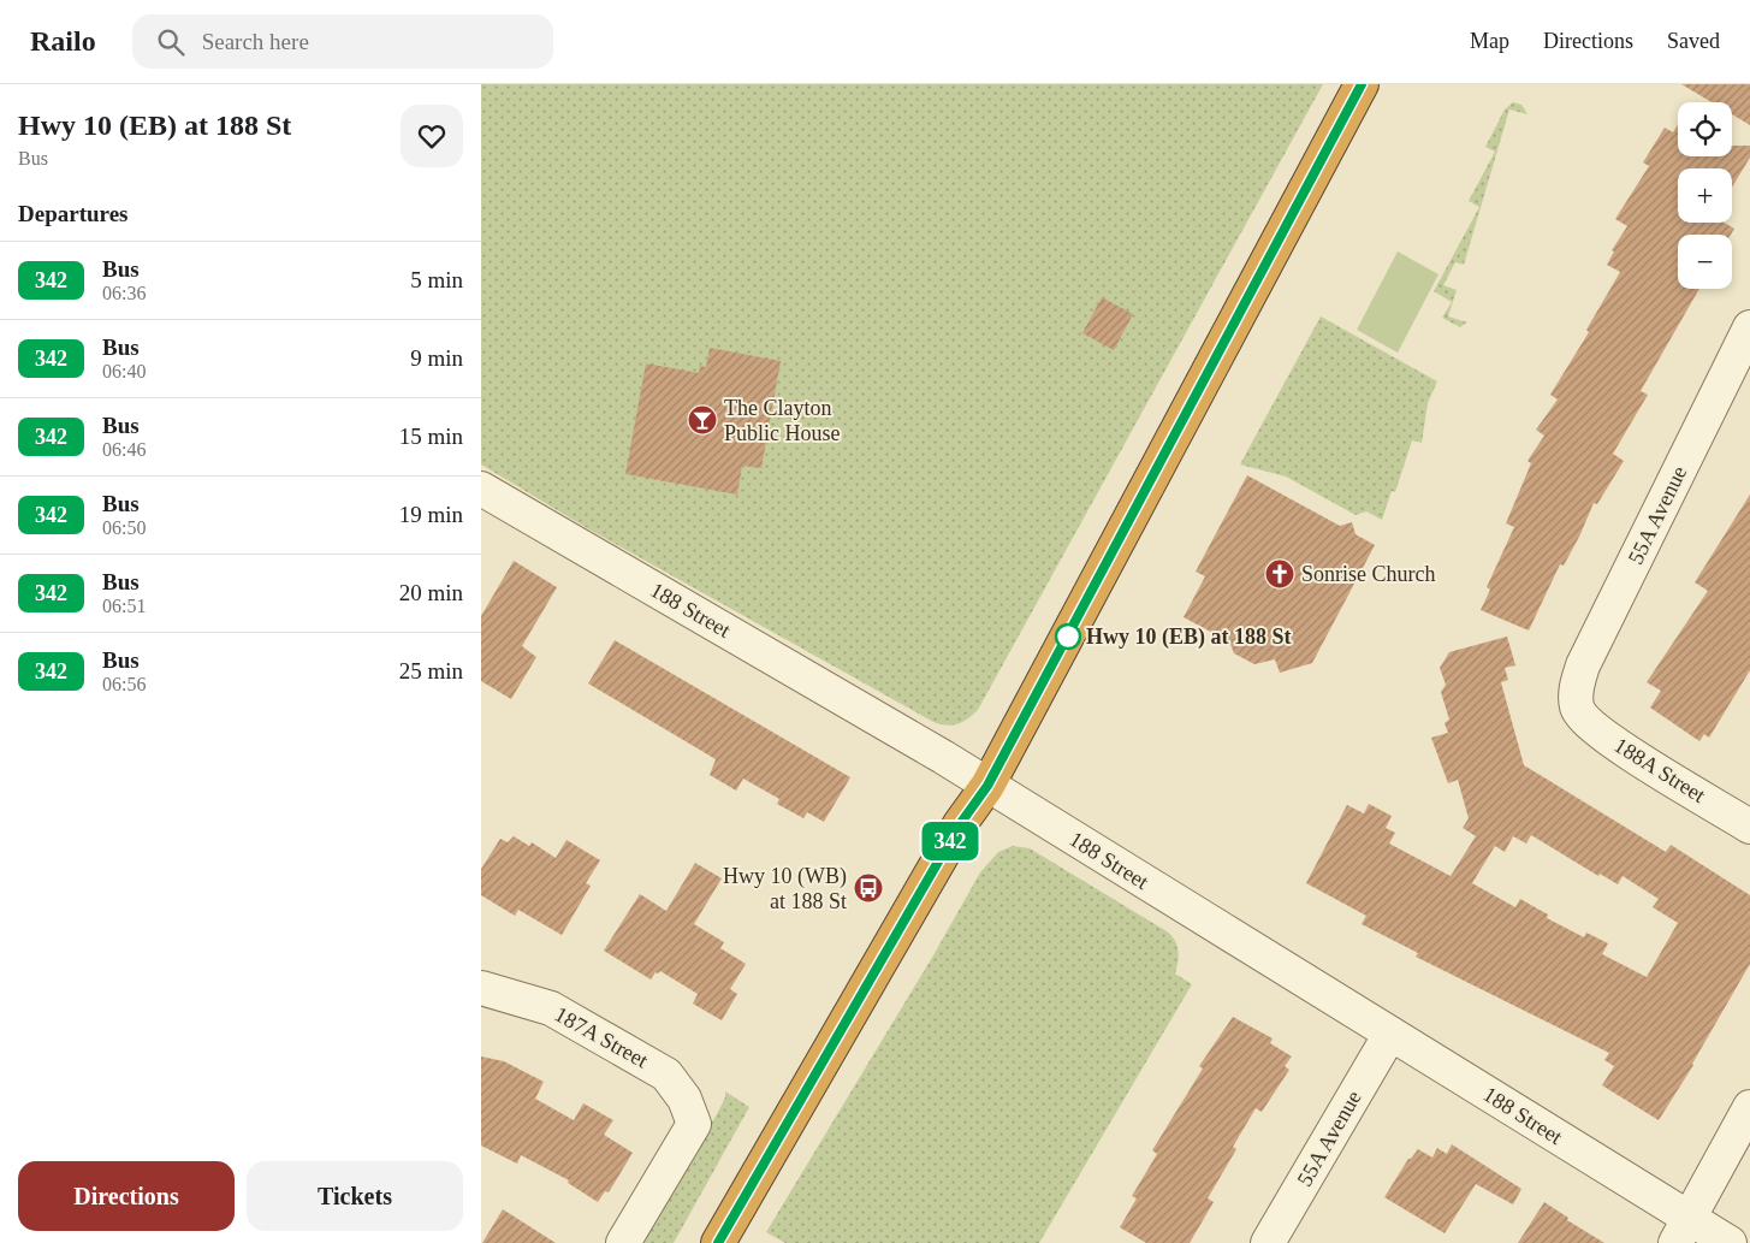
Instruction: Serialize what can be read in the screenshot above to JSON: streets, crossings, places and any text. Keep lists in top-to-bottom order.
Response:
{
  "streets": {
    "street": [
      "55A Avenue",
      "188 Street",
      "188A Street",
      "187A Street"
    ]
  },
  "crossings": [
    ["55A Avenue", "188 Street"],
    ["55A Avenue", "188A Street"]
  ],
  "places": {
    "bar": ["The Clayton Public House"],
    "church": ["Sonrise Church"],
    "other": ["Hwy 10 (EB) at 188 St"],
    "bus stop": ["Hwy 10 (WB) at 188 St"]
  },
  "lines": ["bus line 342"],
  "page": {
    "header": "Railo",
    "search": "Search here",
    "nav": ["Map", "Directions", "Saved"],
    "heading": [
      ["Hwy 10 (EB) at 188 St", "Bus"],
      "Departures"
    ],
    "on_map": "342",
    "map_buttons": ["+", "−"],
    "list": [
      {
        "mark": "342",
        "name": "Bus",
        "note": "06:36",
        "value": "5 min"
      },
      {
        "mark": "342",
        "name": "Bus",
        "note": "06:40",
        "value": "9 min"
      },
      {
        "mark": "342",
        "name": "Bus",
        "note": "06:46",
        "value": "15 min"
      },
      {
        "mark": "342",
        "name": "Bus",
        "note": "06:50",
        "value": "19 min"
      },
      {
        "mark": "342",
        "name": "Bus",
        "note": "06:51",
        "value": "20 min"
      },
      {
        "mark": "342",
        "name": "Bus",
        "note": "06:56",
        "value": "25 min"
      }
    ],
    "buttons": ["Directions", "Tickets"]
  }
}
